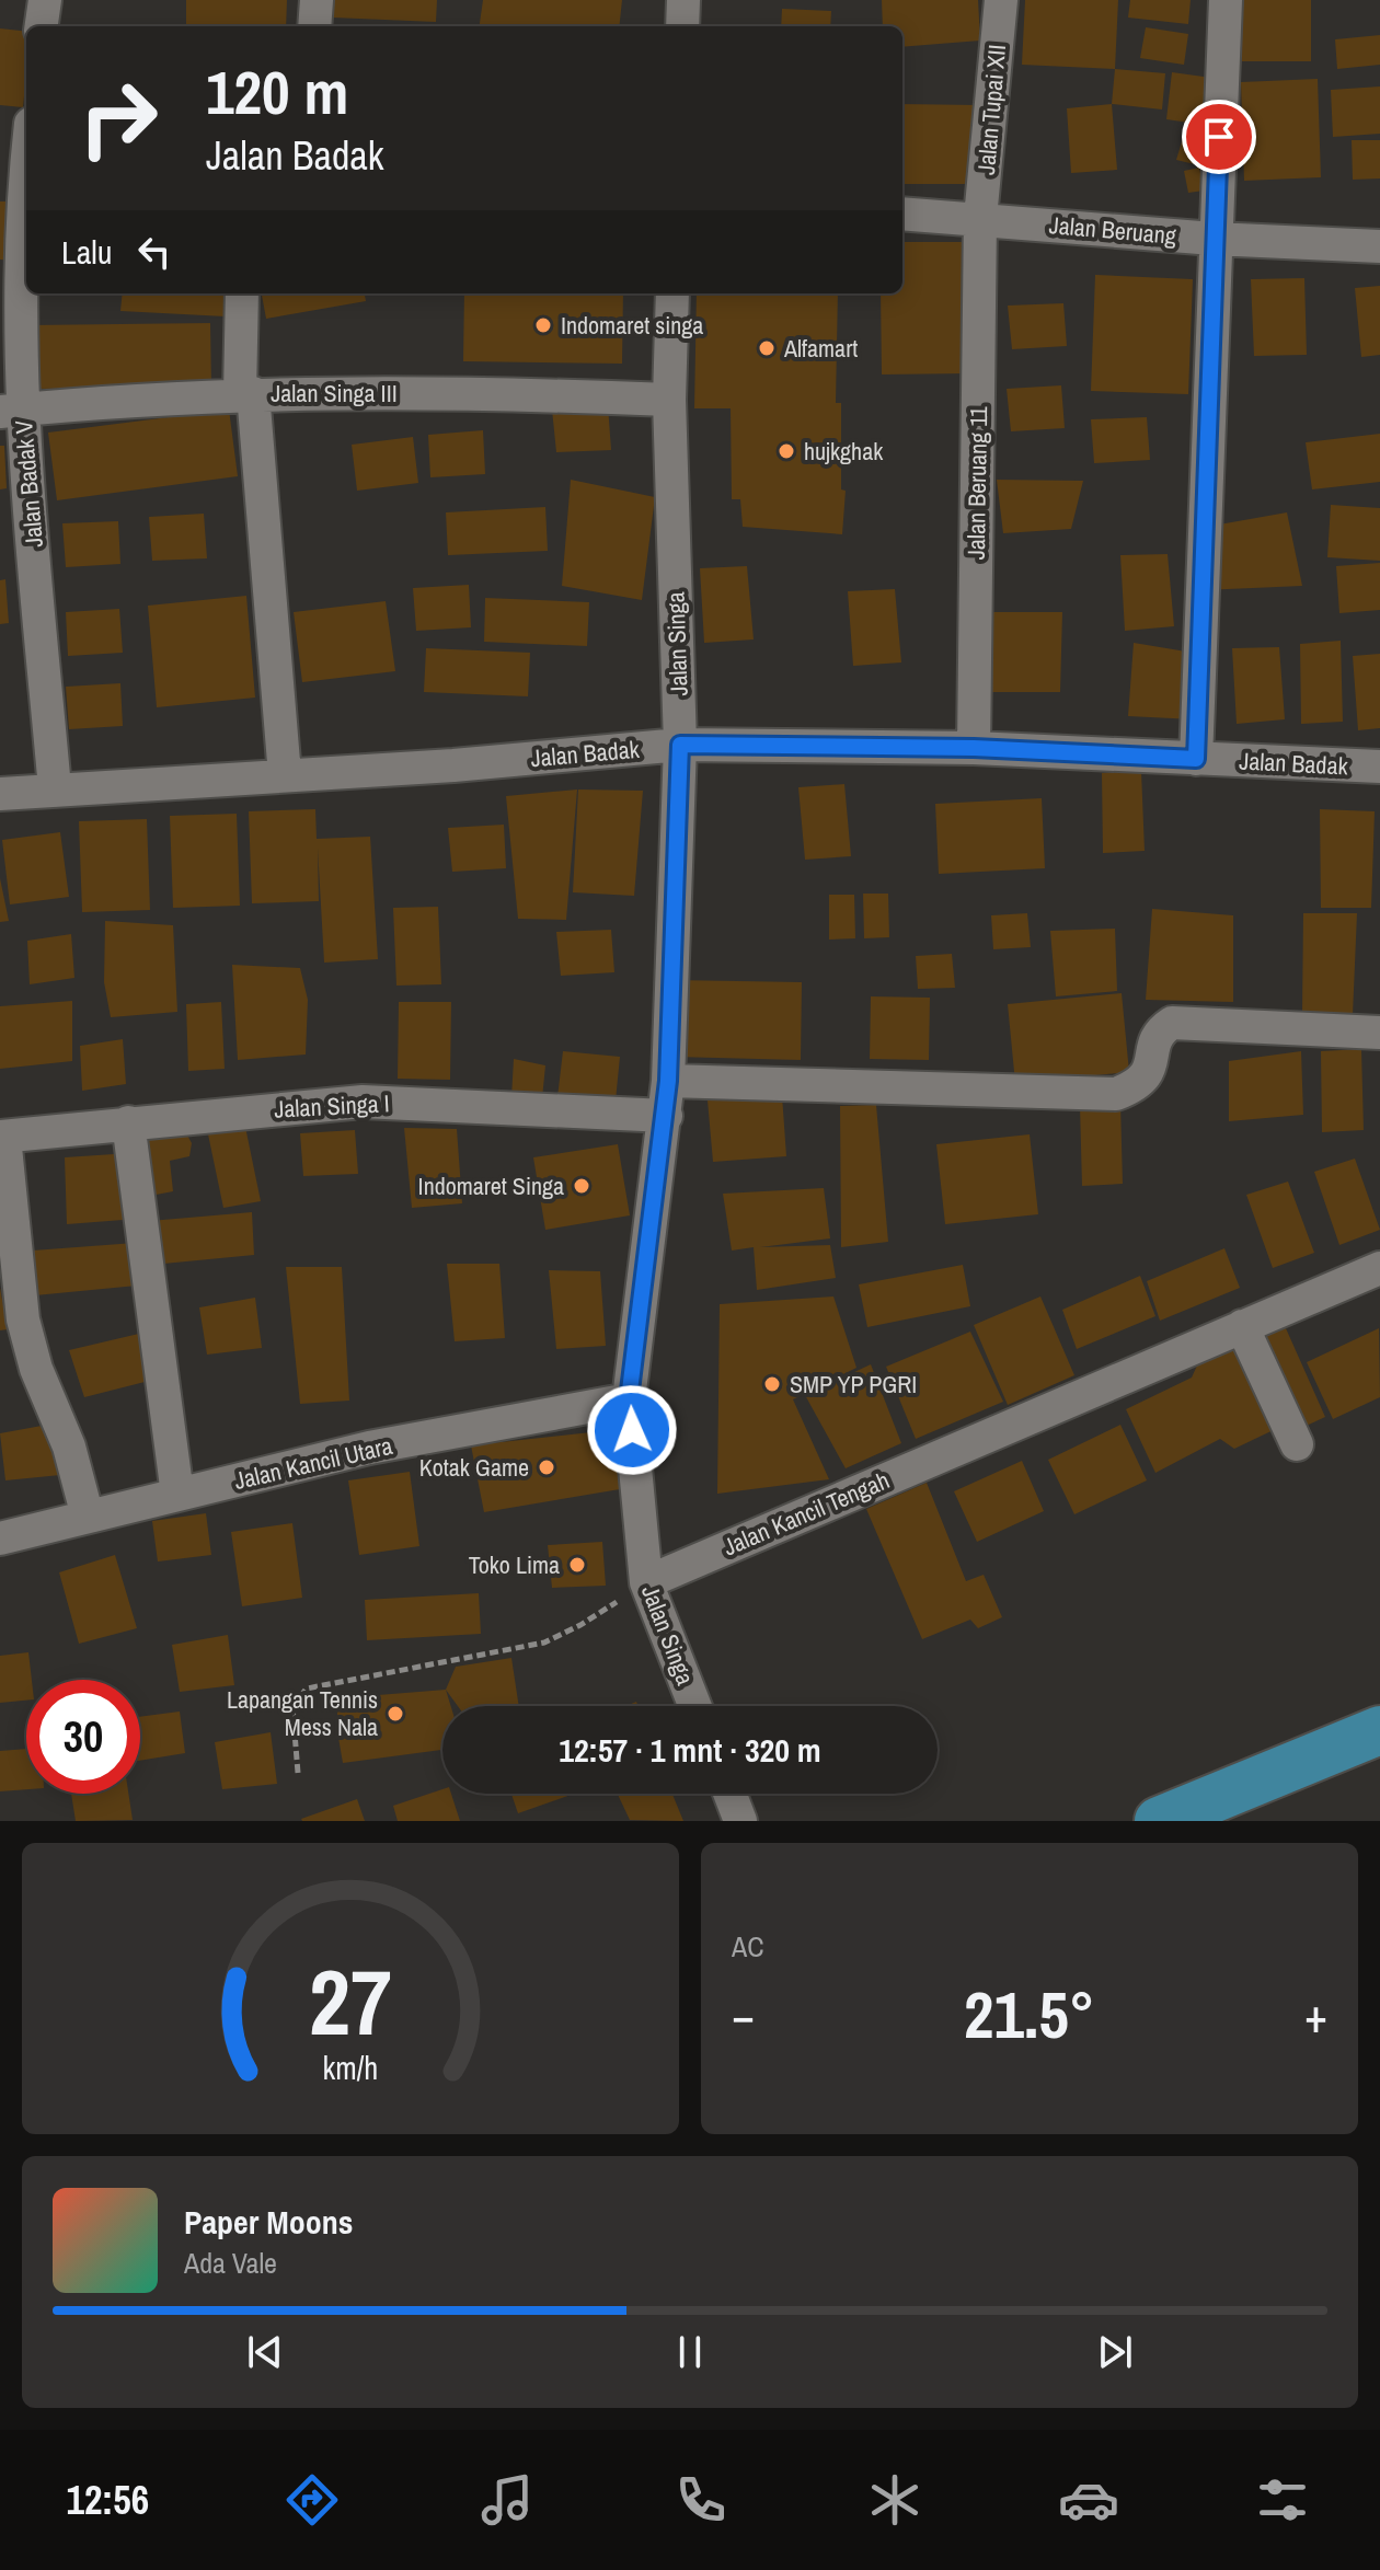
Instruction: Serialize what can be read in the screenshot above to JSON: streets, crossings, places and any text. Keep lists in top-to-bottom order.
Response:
{
  "streets": {
    "street": [
      "Jalan Tupai XII",
      "Jalan Beruang",
      "Jalan Singa III",
      "Jalan Beruang 11",
      "Jalan Badak V",
      "Jalan Singa",
      "Jalan Badak",
      "Jalan Singa I",
      "Jalan Kancil Utara",
      "Jalan Kancil Tengah"
    ]
  },
  "crossings": [
    ["Jalan Tupai XII", "Jalan Beruang"],
    ["Jalan Tupai XII", "Jalan Beruang 11"],
    ["Jalan Beruang", "Jalan Beruang 11"],
    ["Jalan Singa III", "Jalan Badak V"],
    ["Jalan Singa III", "Jalan Singa"],
    ["Jalan Beruang 11", "Jalan Badak"],
    ["Jalan Badak V", "Jalan Badak"],
    ["Jalan Singa", "Jalan Badak"],
    ["Jalan Singa", "Jalan Singa I"],
    ["Jalan Singa", "Jalan Kancil Utara"],
    ["Jalan Singa", "Jalan Kancil Tengah"]
  ],
  "places": [
    "Indomaret singa",
    "Alfamart",
    "hujkghak",
    "Indomaret Singa",
    "SMP YP PGRI",
    "Kotak Game",
    "Toko Lima",
    "Lapangan Tennis Mess Nala"
  ],
  "page": {
    "turn": ["120 m", "Jalan Badak"],
    "then": "Lalu",
    "limit": "30",
    "trip": "12:57 · 1 mnt · 320 m",
    "tile": "AC",
    "heat": ["−", "21.5°", "+"],
    "song": ["Paper Moons", "Ada Vale"],
    "tabs": "12:56",
    "gauge": ["27", "km/h"]
  }
}
